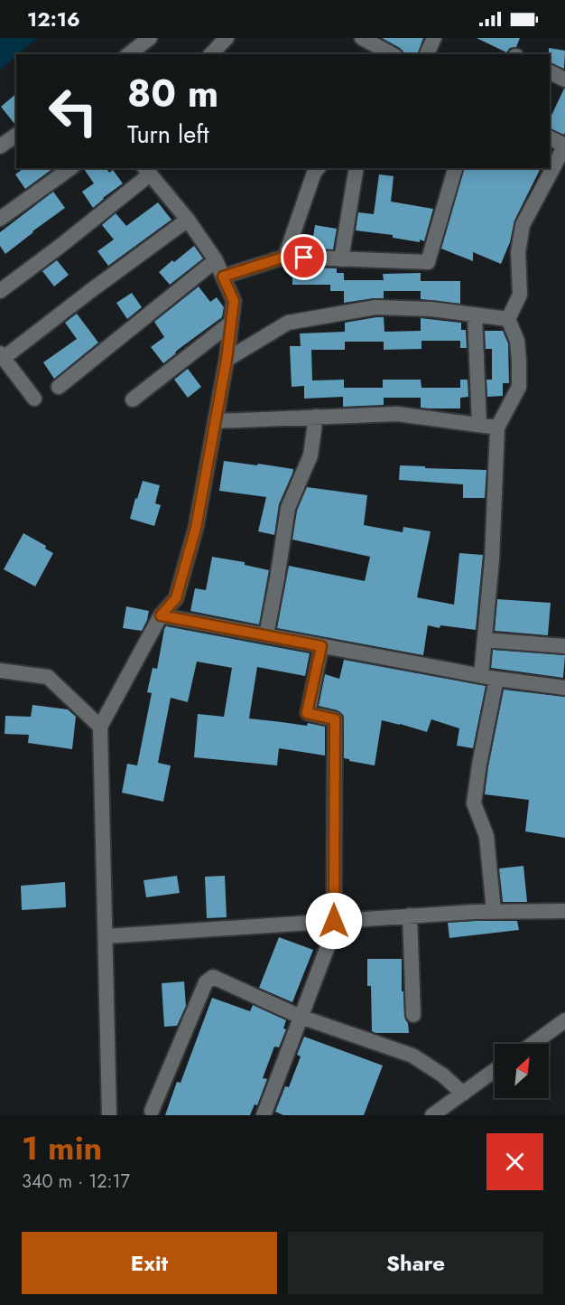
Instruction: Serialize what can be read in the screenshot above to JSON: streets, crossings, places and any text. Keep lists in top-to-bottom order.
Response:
{
  "north": "top right",
  "page": {
    "status": "12:16",
    "turn": ["80 m", "Turn left"],
    "heading": ["1 min", "340 m · 12:17"],
    "buttons": ["Exit", "Share"]
  }
}
